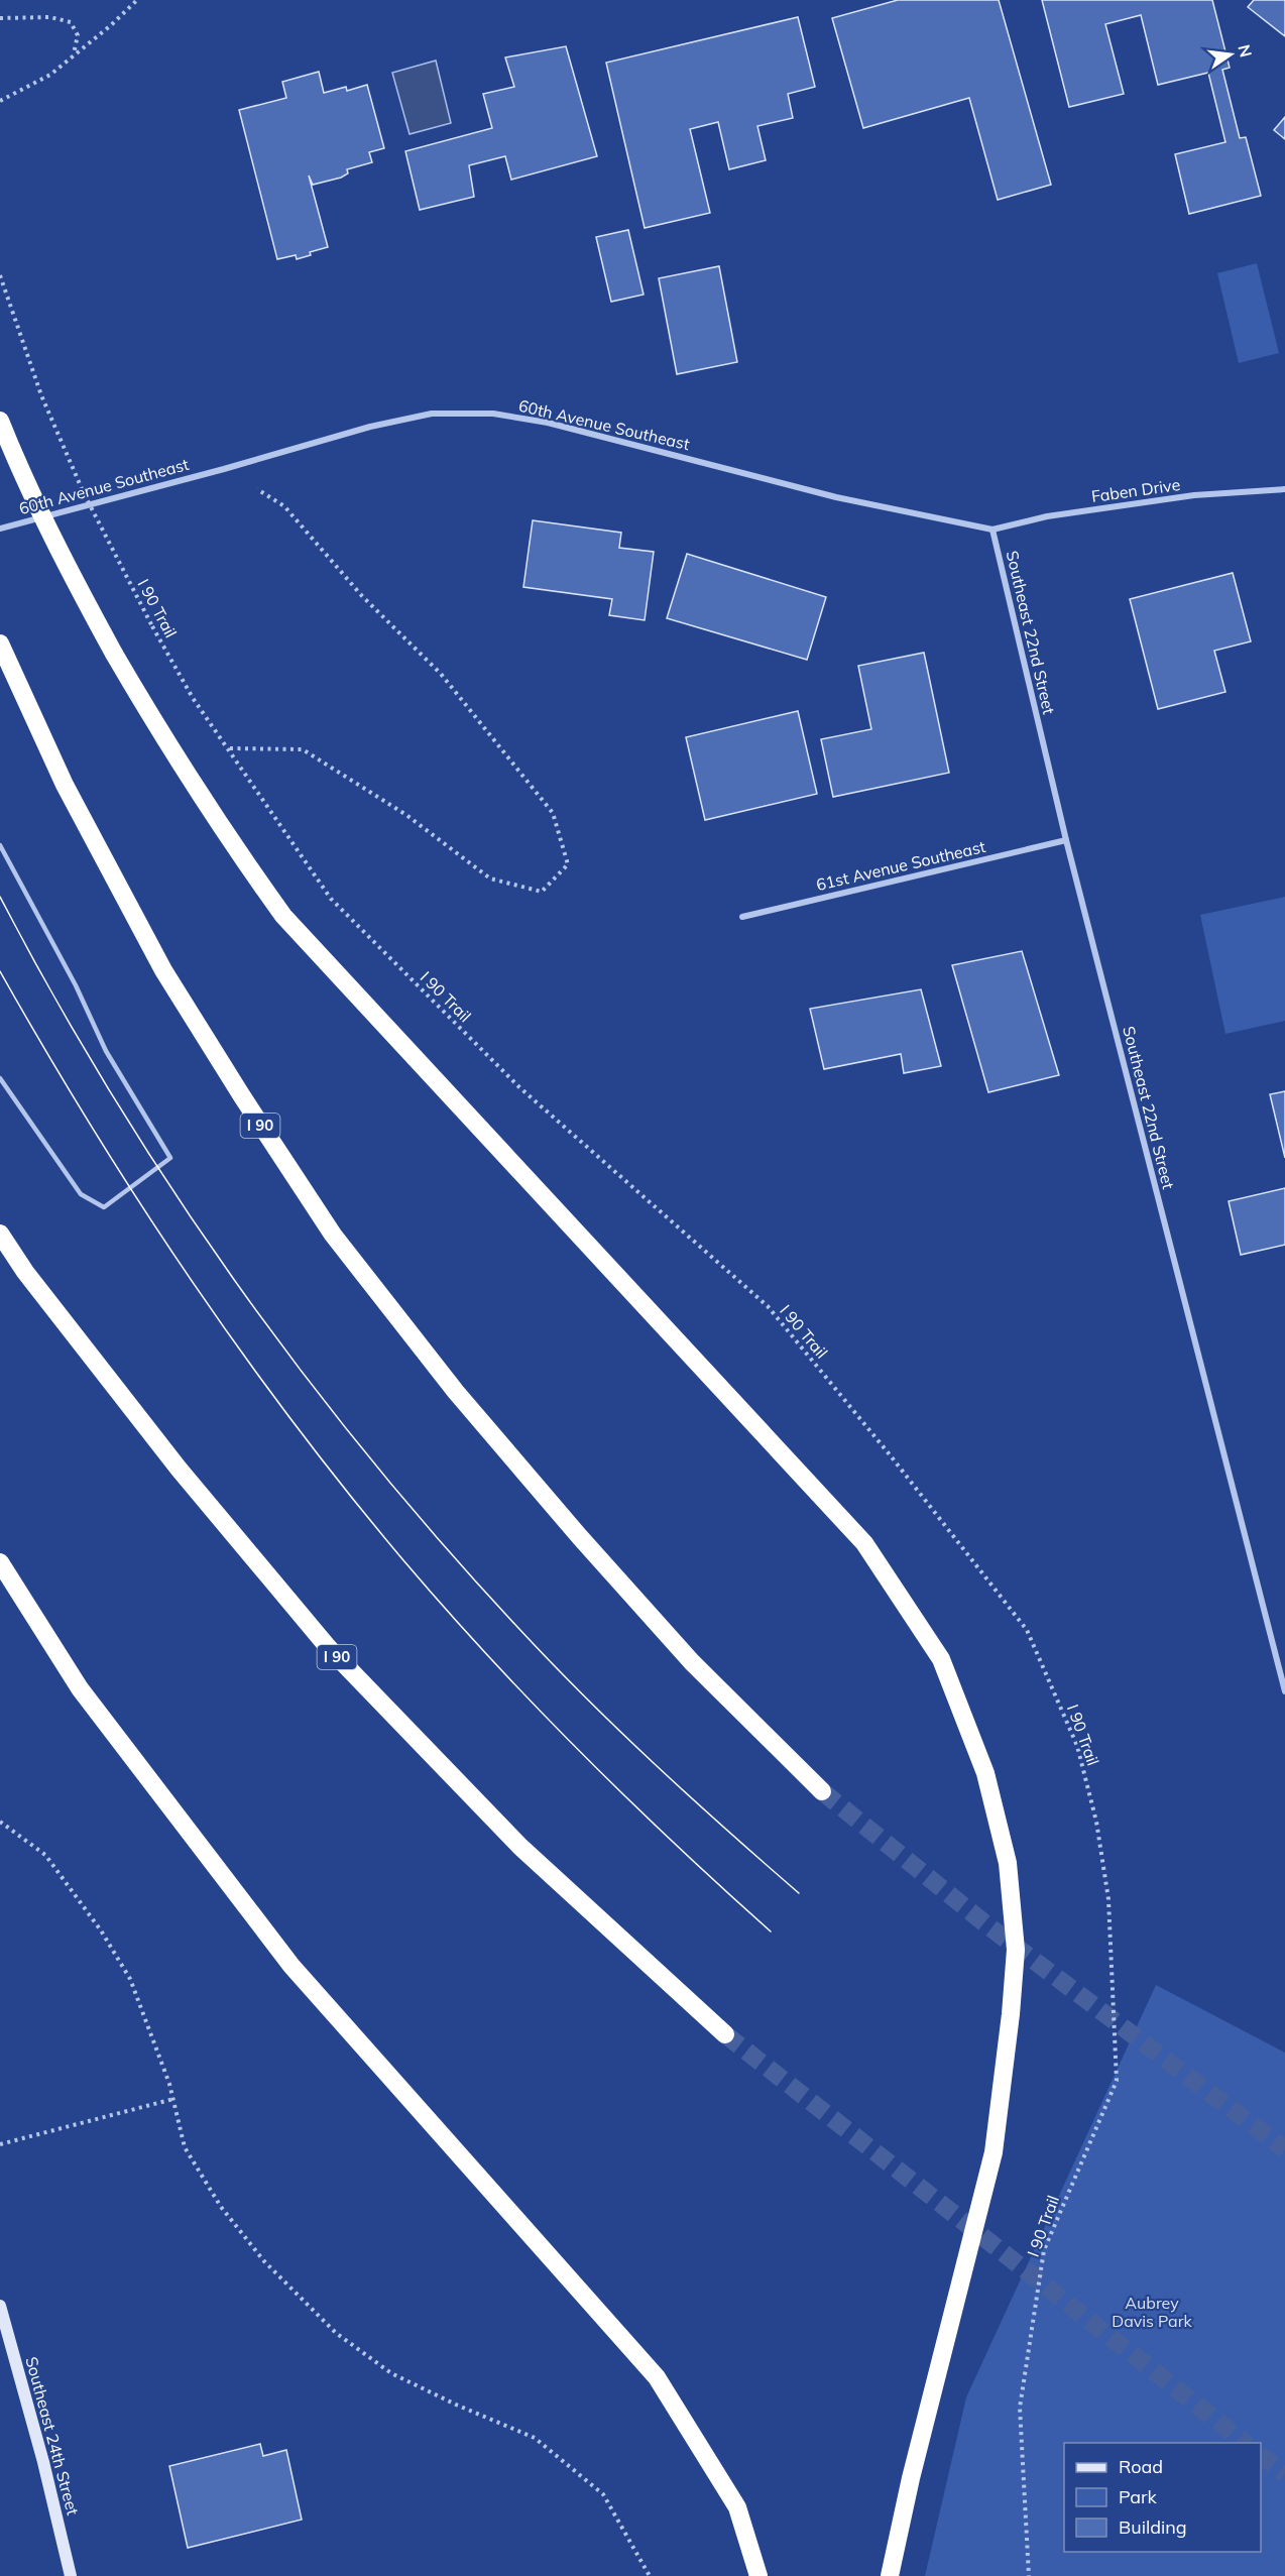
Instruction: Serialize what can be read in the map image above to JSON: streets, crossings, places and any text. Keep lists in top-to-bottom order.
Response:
{
  "streets": {
    "highway": ["I 90"],
    "street": [
      "60th Avenue Southeast",
      "Faben Drive",
      "Southeast 22nd Street",
      "61st Avenue Southeast",
      "Southeast 24th Street"
    ],
    "path": ["I 90 Trail"]
  },
  "crossings": [
    ["60th Avenue Southeast", "Faben Drive"],
    ["60th Avenue Southeast", "Southeast 22nd Street"],
    ["Faben Drive", "Southeast 22nd Street"],
    ["Southeast 22nd Street", "61st Avenue Southeast"]
  ],
  "parks": ["Aubrey Davis Park"],
  "legend": ["Road", "Park", "Building"],
  "north": "right"
}
